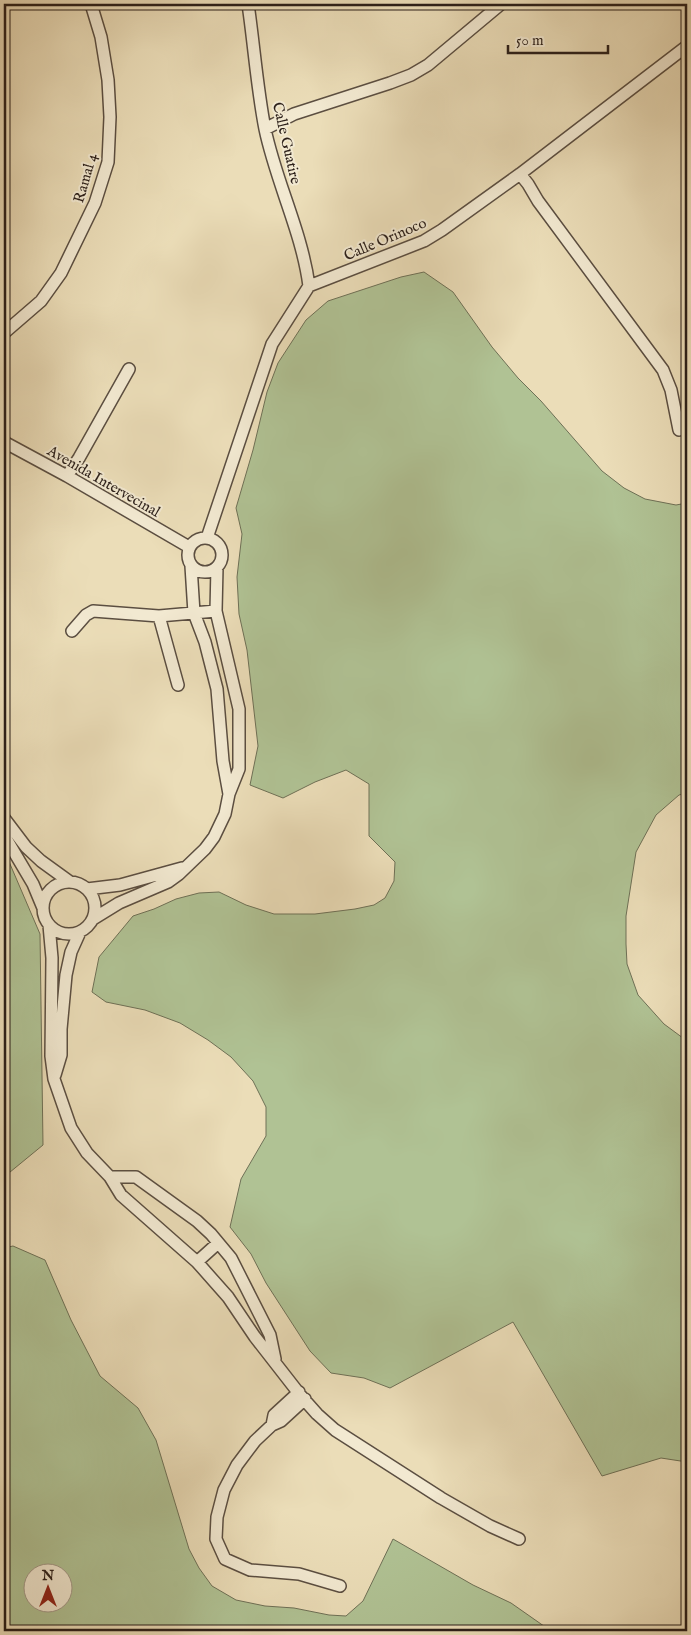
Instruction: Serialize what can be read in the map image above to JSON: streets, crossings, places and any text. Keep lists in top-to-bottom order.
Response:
{
  "streets": {
    "street": [
      "Calle Guatire",
      "Ramal 4",
      "Calle Orinoco",
      "Avenida Intervecinal"
    ]
  },
  "crossings": [
    ["Calle Guatire", "Calle Orinoco"]
  ],
  "scale_bar": "50 m",
  "north": "top"
}
